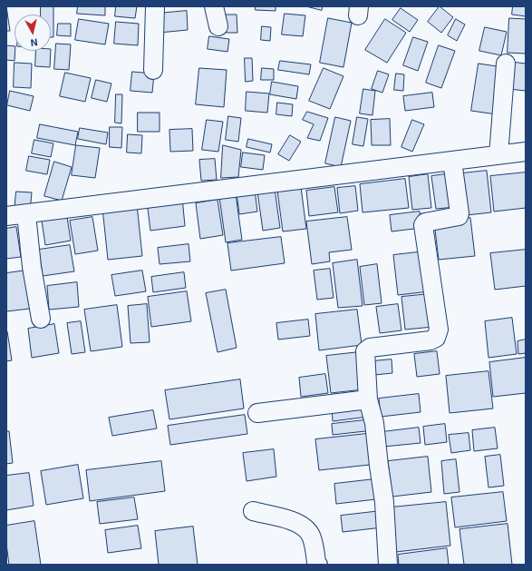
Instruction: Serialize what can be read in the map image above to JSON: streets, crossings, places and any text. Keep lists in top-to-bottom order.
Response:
{
  "north": "bottom"
}
